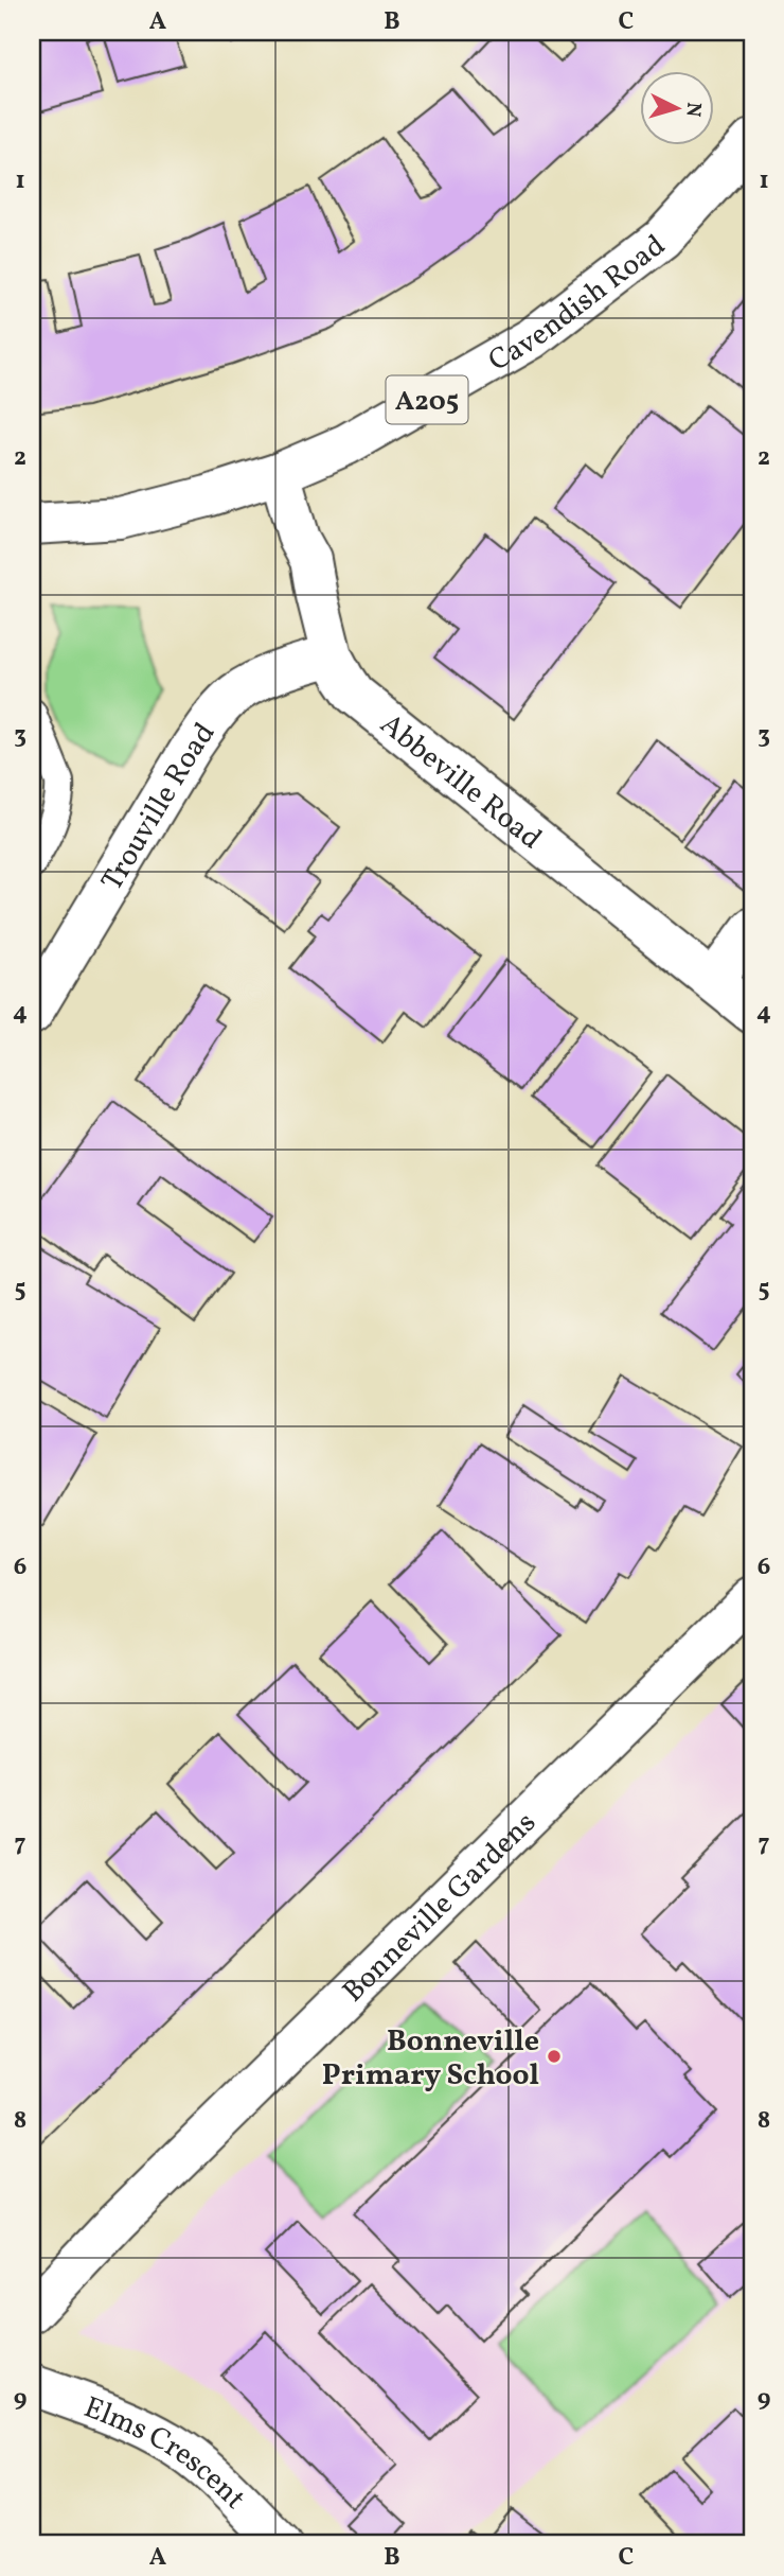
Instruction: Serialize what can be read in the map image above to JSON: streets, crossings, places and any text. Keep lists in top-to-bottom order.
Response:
{
  "streets": {
    "main road": [
      "Cavendish Road",
      "A205",
      "Abbeville Road",
      "Trouville Road",
      "Bonneville Gardens",
      "Elms Crescent"
    ]
  },
  "crossings": [
    ["Cavendish Road", "Abbeville Road"],
    ["Abbeville Road", "Trouville Road"]
  ],
  "places": ["Bonneville Primary School"],
  "north": "right",
  "grid": {
    "columns": ["A", "B", "C"],
    "rows": [
      "1",
      "2",
      "3",
      "4",
      "5",
      "6",
      "7",
      "8",
      "9"
    ]
  }
}
